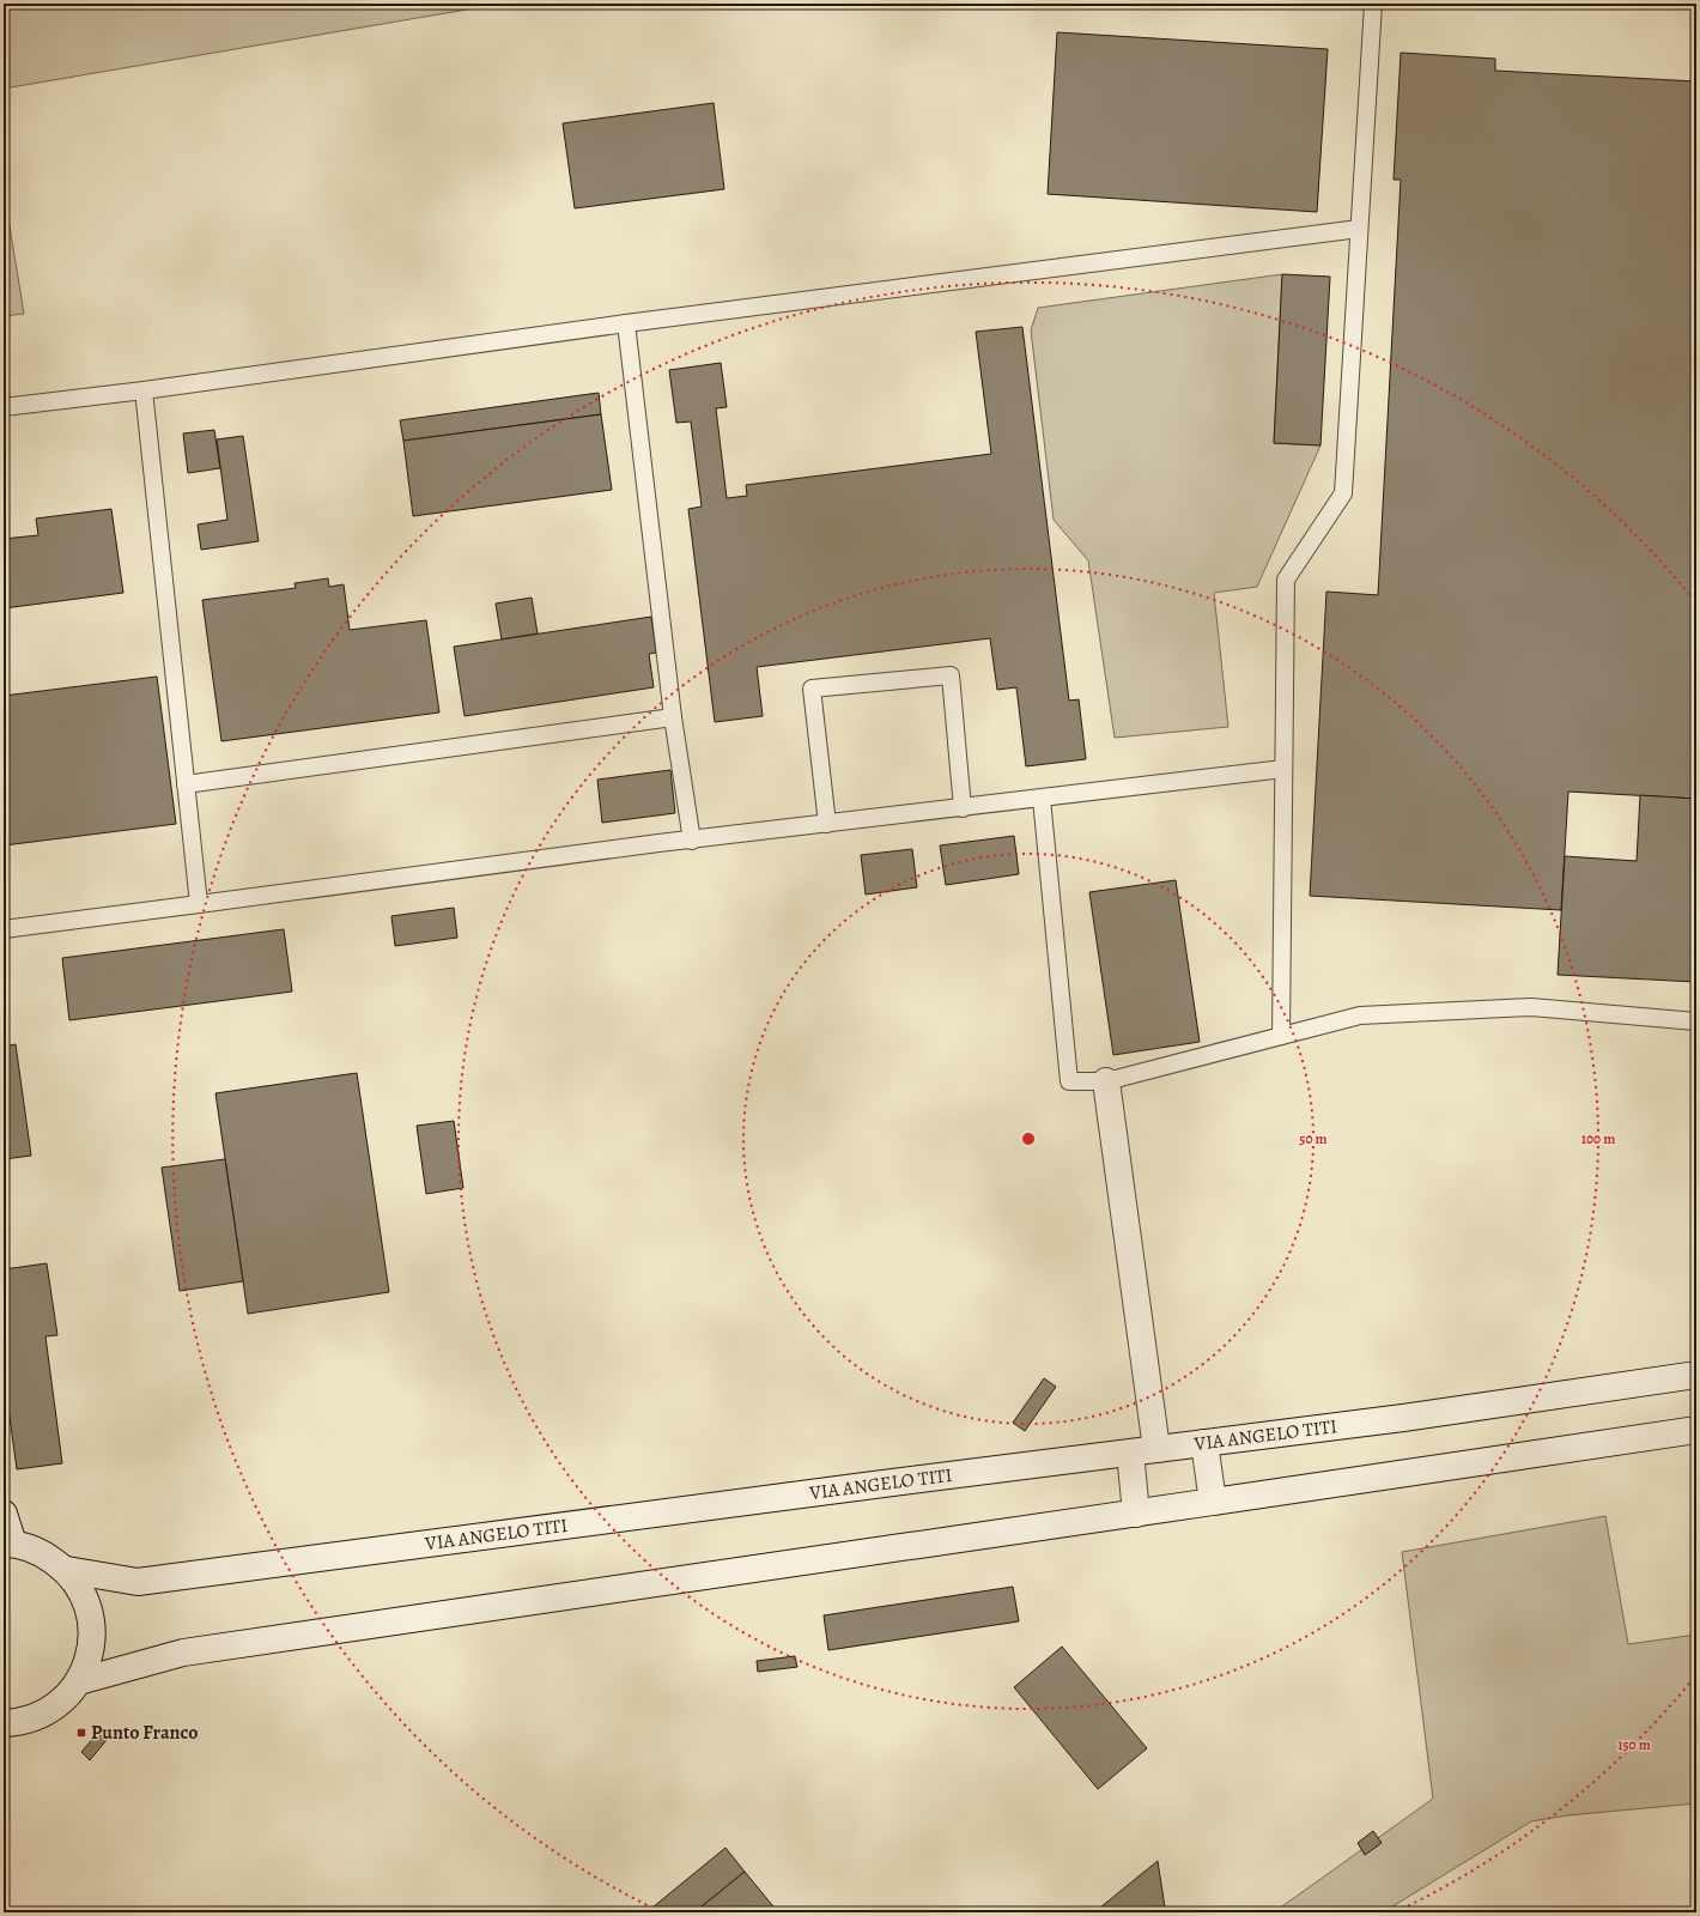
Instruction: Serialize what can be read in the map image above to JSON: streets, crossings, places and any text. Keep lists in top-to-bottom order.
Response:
{
  "streets": {
    "main road": ["VIA ANGELO TITI"]
  },
  "places": {
    "transit": ["Punto Franco"]
  },
  "rings": ["50 m", "100 m", "150 m"]
}
